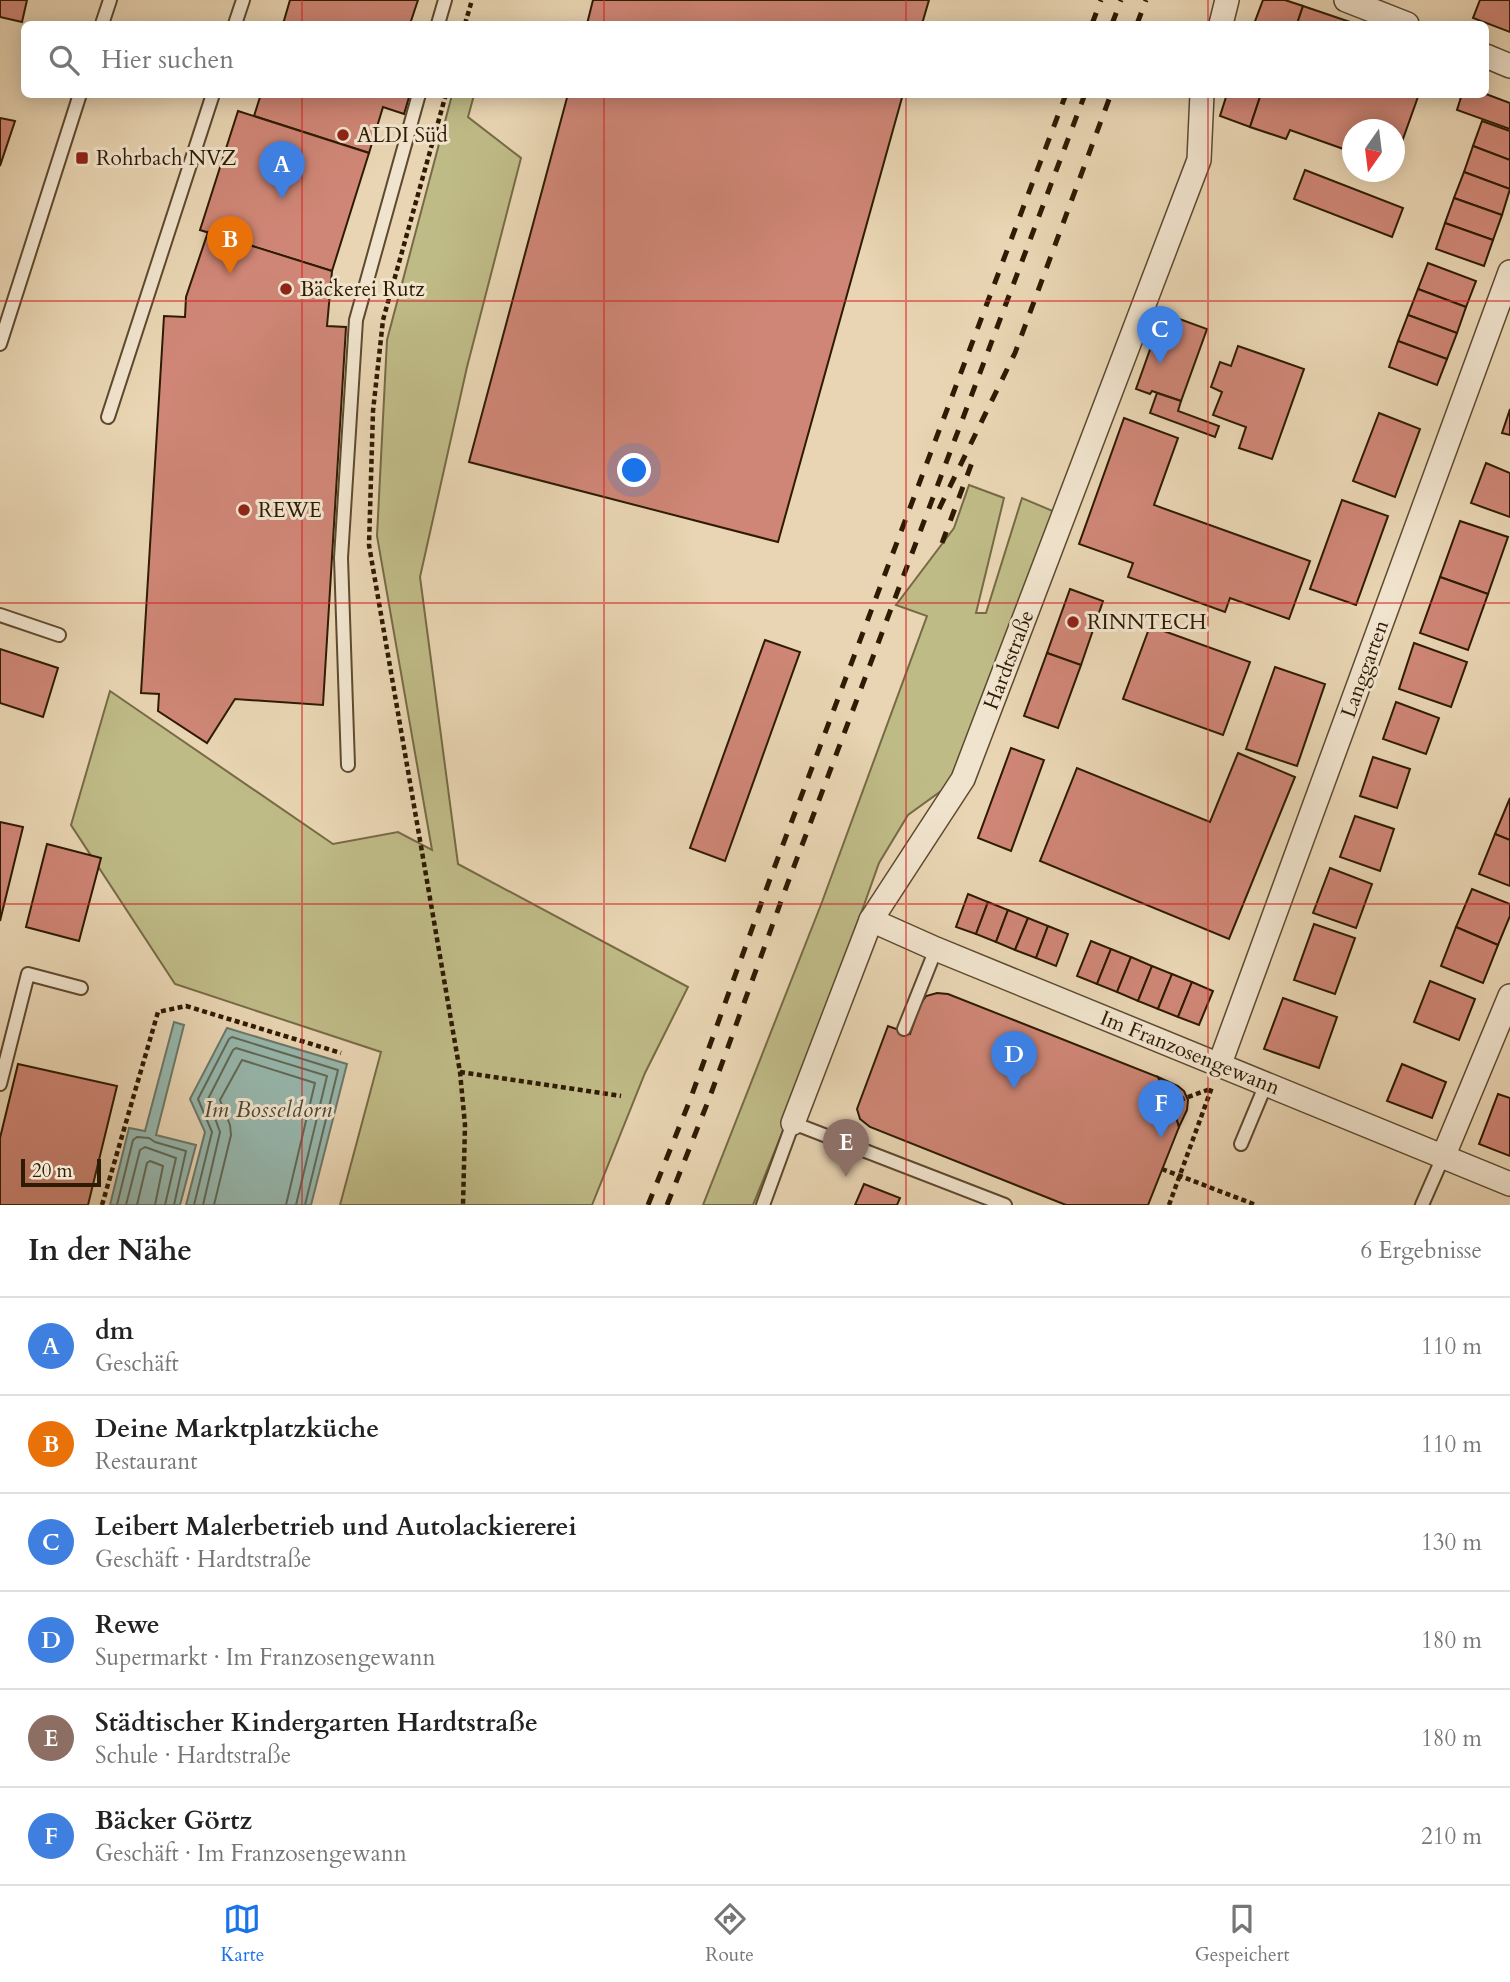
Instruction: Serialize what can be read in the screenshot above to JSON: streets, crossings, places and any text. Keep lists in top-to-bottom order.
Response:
{
  "streets": {
    "street": ["Hardtstraße", "Langgarten", "Im Franzosengewann"]
  },
  "crossings": [
    ["Hardtstraße", "Im Franzosengewann"],
    ["Langgarten", "Im Franzosengewann"]
  ],
  "water": ["Im Bosseldorn"],
  "places": {
    "other": [
      "ALDI Süd",
      "Bäckerei Rutz",
      "REWE",
      "RINNTECH"
    ],
    "transit": ["Rohrbach NVZ"]
  },
  "scale_bar": "20 m",
  "north": "bottom",
  "page": {
    "search": "Hier suchen",
    "pins": [
      "A",
      "B",
      "C",
      "D",
      "F",
      "E"
    ],
    "scale": "20 m",
    "heading": ["In der Nähe", "6 Ergebnisse"],
    "list": [
      {
        "mark": "A",
        "name": "dm",
        "note": "Geschäft",
        "value": "110 m"
      },
      {
        "mark": "B",
        "name": "Deine Marktplatzküche",
        "note": "Restaurant",
        "value": "110 m"
      },
      {
        "mark": "C",
        "name": "Leibert Malerbetrieb und Autolackiererei",
        "note": "Geschäft · Hardtstraße",
        "value": "130 m"
      },
      {
        "mark": "D",
        "name": "Rewe",
        "note": "Supermarkt · Im Franzosengewann",
        "value": "180 m"
      },
      {
        "mark": "E",
        "name": "Städtischer Kindergarten Hardtstraße",
        "note": "Schule · Hardtstraße",
        "value": "180 m"
      },
      {
        "mark": "F",
        "name": "Bäcker Görtz",
        "note": "Geschäft · Im Franzosengewann",
        "value": "210 m"
      }
    ],
    "nav": ["Karte", "Route", "Gespeichert"]
  }
}
